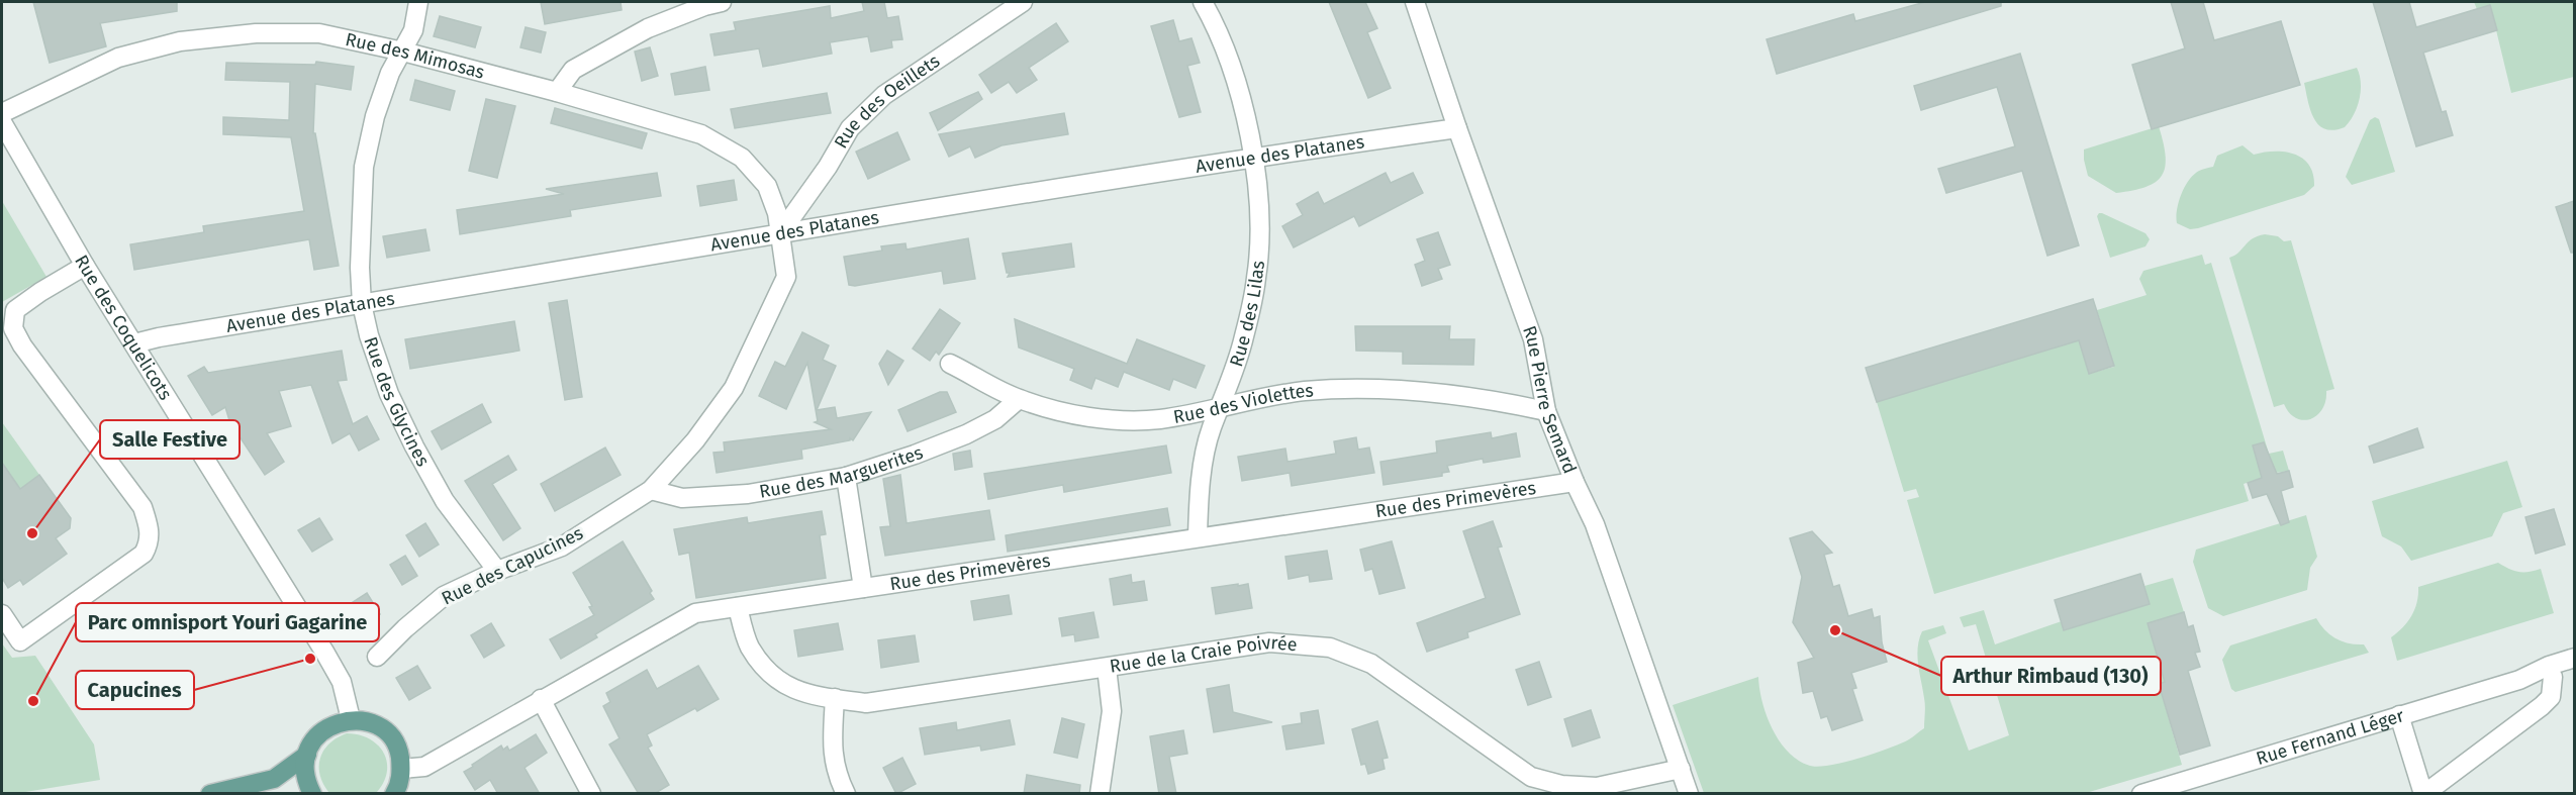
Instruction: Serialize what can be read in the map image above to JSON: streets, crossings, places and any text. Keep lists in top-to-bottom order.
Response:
{
  "streets": {
    "street": [
      "Rue des Mimosas",
      "Rue des Oeillets",
      "Avenue des Platanes",
      "Rue des Lilas",
      "Rue des Coquelicots",
      "Rue Pierre Semard",
      "Rue des Glycines",
      "Rue des Violettes",
      "Rue des Marguerites",
      "Rue des Primevères",
      "Rue des Capucines",
      "Rue de la Craie Poivrée",
      "Rue Fernand Léger"
    ]
  },
  "crossings": [
    ["Rue des Mimosas", "Rue des Oeillets"],
    ["Rue des Mimosas", "Avenue des Platanes"],
    ["Rue des Mimosas", "Rue des Glycines"],
    ["Rue des Mimosas", "Rue des Capucines"],
    ["Rue des Oeillets", "Avenue des Platanes"],
    ["Rue des Oeillets", "Rue des Capucines"],
    ["Avenue des Platanes", "Rue des Lilas"],
    ["Avenue des Platanes", "Rue des Coquelicots"],
    ["Avenue des Platanes", "Rue Pierre Semard"],
    ["Avenue des Platanes", "Rue des Glycines"],
    ["Avenue des Platanes", "Rue des Capucines"],
    ["Rue des Lilas", "Rue des Violettes"],
    ["Rue des Lilas", "Rue des Primevères"],
    ["Rue Pierre Semard", "Rue des Violettes"],
    ["Rue Pierre Semard", "Rue des Primevères"],
    ["Rue Pierre Semard", "Rue de la Craie Poivrée"],
    ["Rue des Glycines", "Rue des Capucines"],
    ["Rue des Violettes", "Rue des Marguerites"],
    ["Rue des Marguerites", "Rue des Capucines"],
    ["Rue des Primevères", "Rue de la Craie Poivrée"]
  ],
  "places": [
    "Salle Festive",
    "Arthur Rimbaud (130)",
    "Capucines",
    "Parc omnisport Youri Gagarine"
  ]
}
